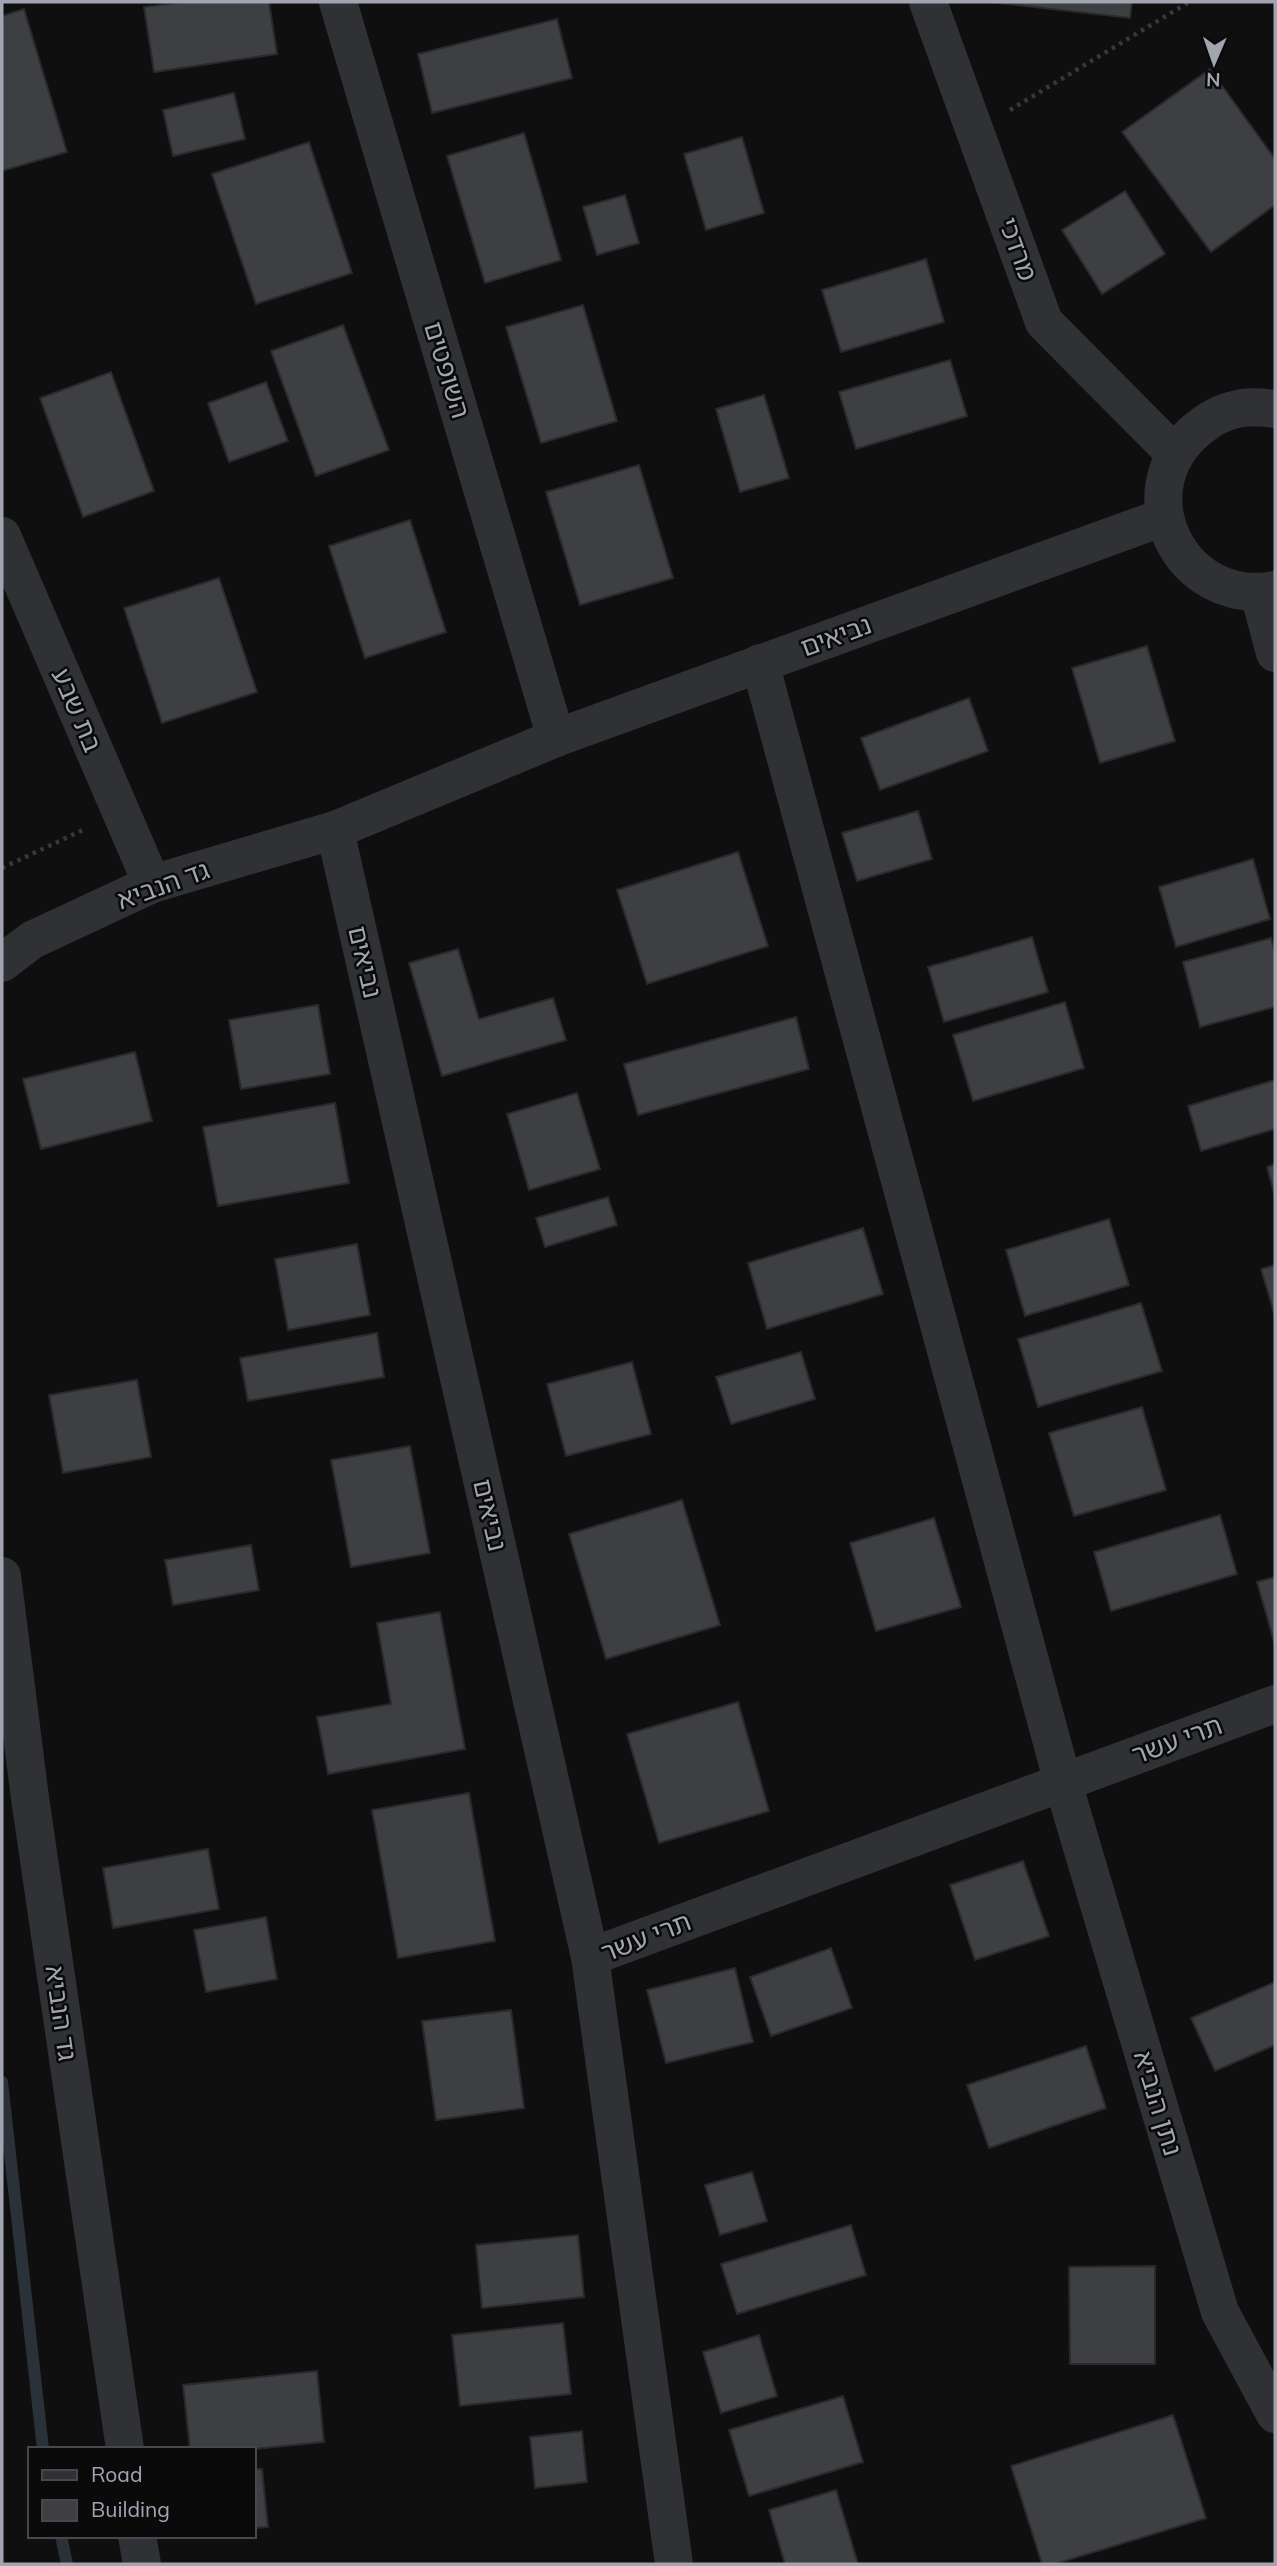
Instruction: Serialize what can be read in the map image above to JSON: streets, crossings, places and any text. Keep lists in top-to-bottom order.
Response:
{
  "streets": {
    "street": [
      "מרדכי",
      "השופטים",
      "נביאים",
      "בת שבע",
      "גד הנביא",
      "תרי עשר",
      "נתן הנביא"
    ]
  },
  "crossings": [
    ["השופטים", "נביאים"],
    ["נביאים", "גד הנביא"],
    ["נביאים", "תרי עשר"],
    ["נביאים", "נתן הנביא"],
    ["בת שבע", "גד הנביא"],
    ["תרי עשר", "נתן הנביא"]
  ],
  "legend": ["Road", "Building"],
  "north": "bottom"
}
